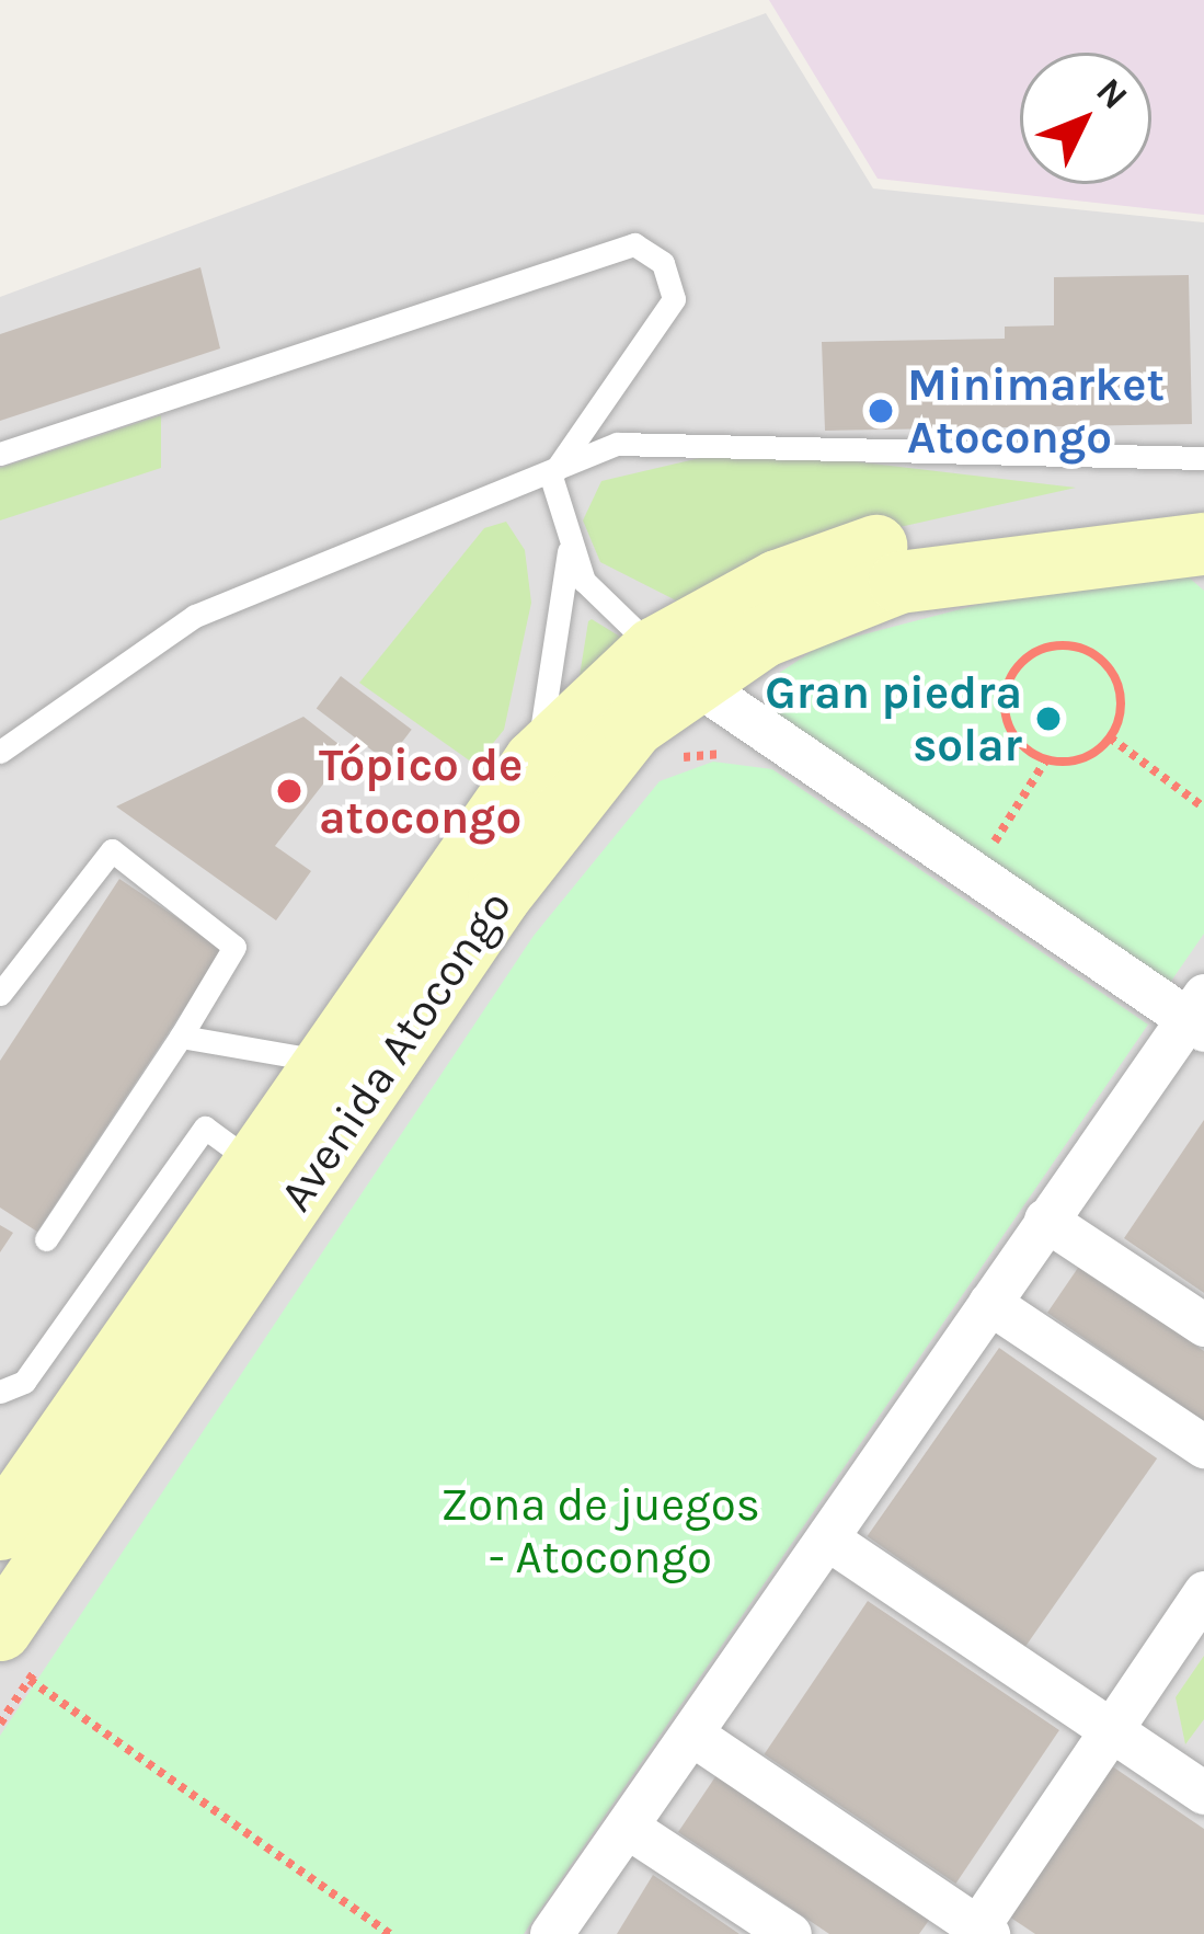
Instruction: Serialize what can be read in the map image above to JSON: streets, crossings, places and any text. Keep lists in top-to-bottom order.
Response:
{
  "streets": {
    "main road": ["Avenida Atocongo"]
  },
  "parks": ["Zona de juegos - Atocongo"],
  "places": ["Minimarket Atocongo", "Gran piedra solar", "Tópico de atocongo"],
  "north": "top right"
}
